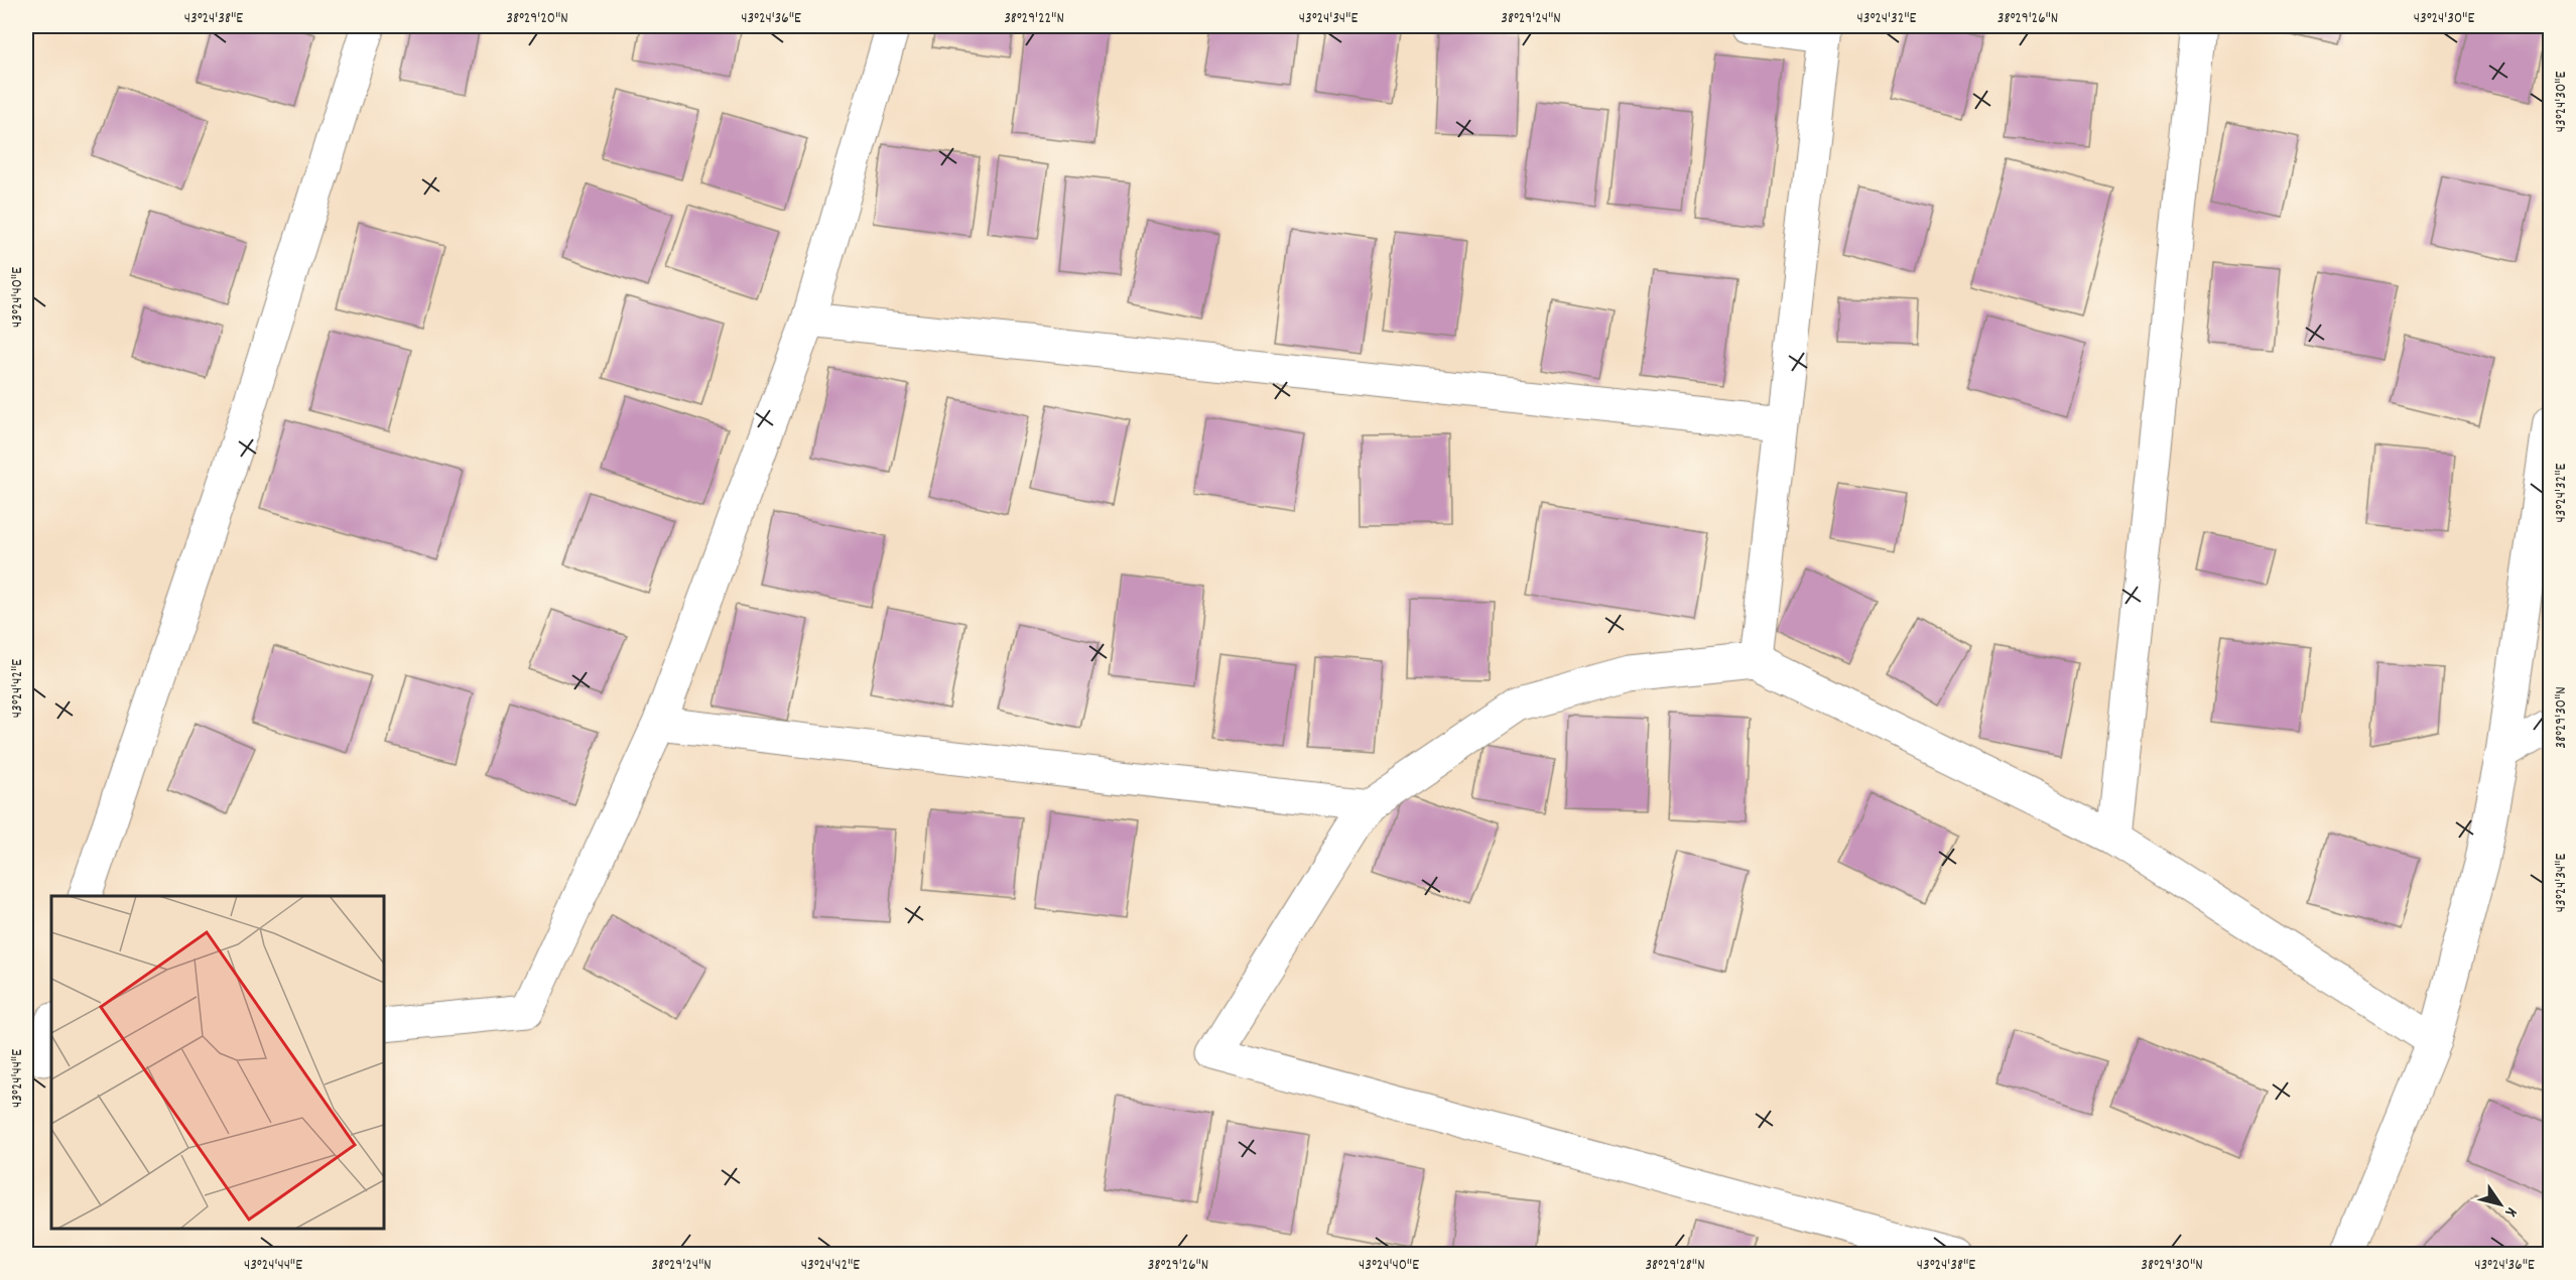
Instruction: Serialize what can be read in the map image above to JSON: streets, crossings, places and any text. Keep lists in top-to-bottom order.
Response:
{
  "north": "bottom right",
  "coordinates": [
    "43°24'38\"E",
    "38°29'20\"N",
    "43°24'36\"E",
    "38°29'22\"N",
    "43°24'34\"E",
    "38°29'24\"N",
    "43°24'32\"E",
    "38°29'26\"N",
    "43°24'30\"E",
    "43°24'40\"E",
    "43°24'42\"E",
    "38°29'30\"N",
    "43°24'44\"E",
    "38°29'28\"N"
  ]
}
